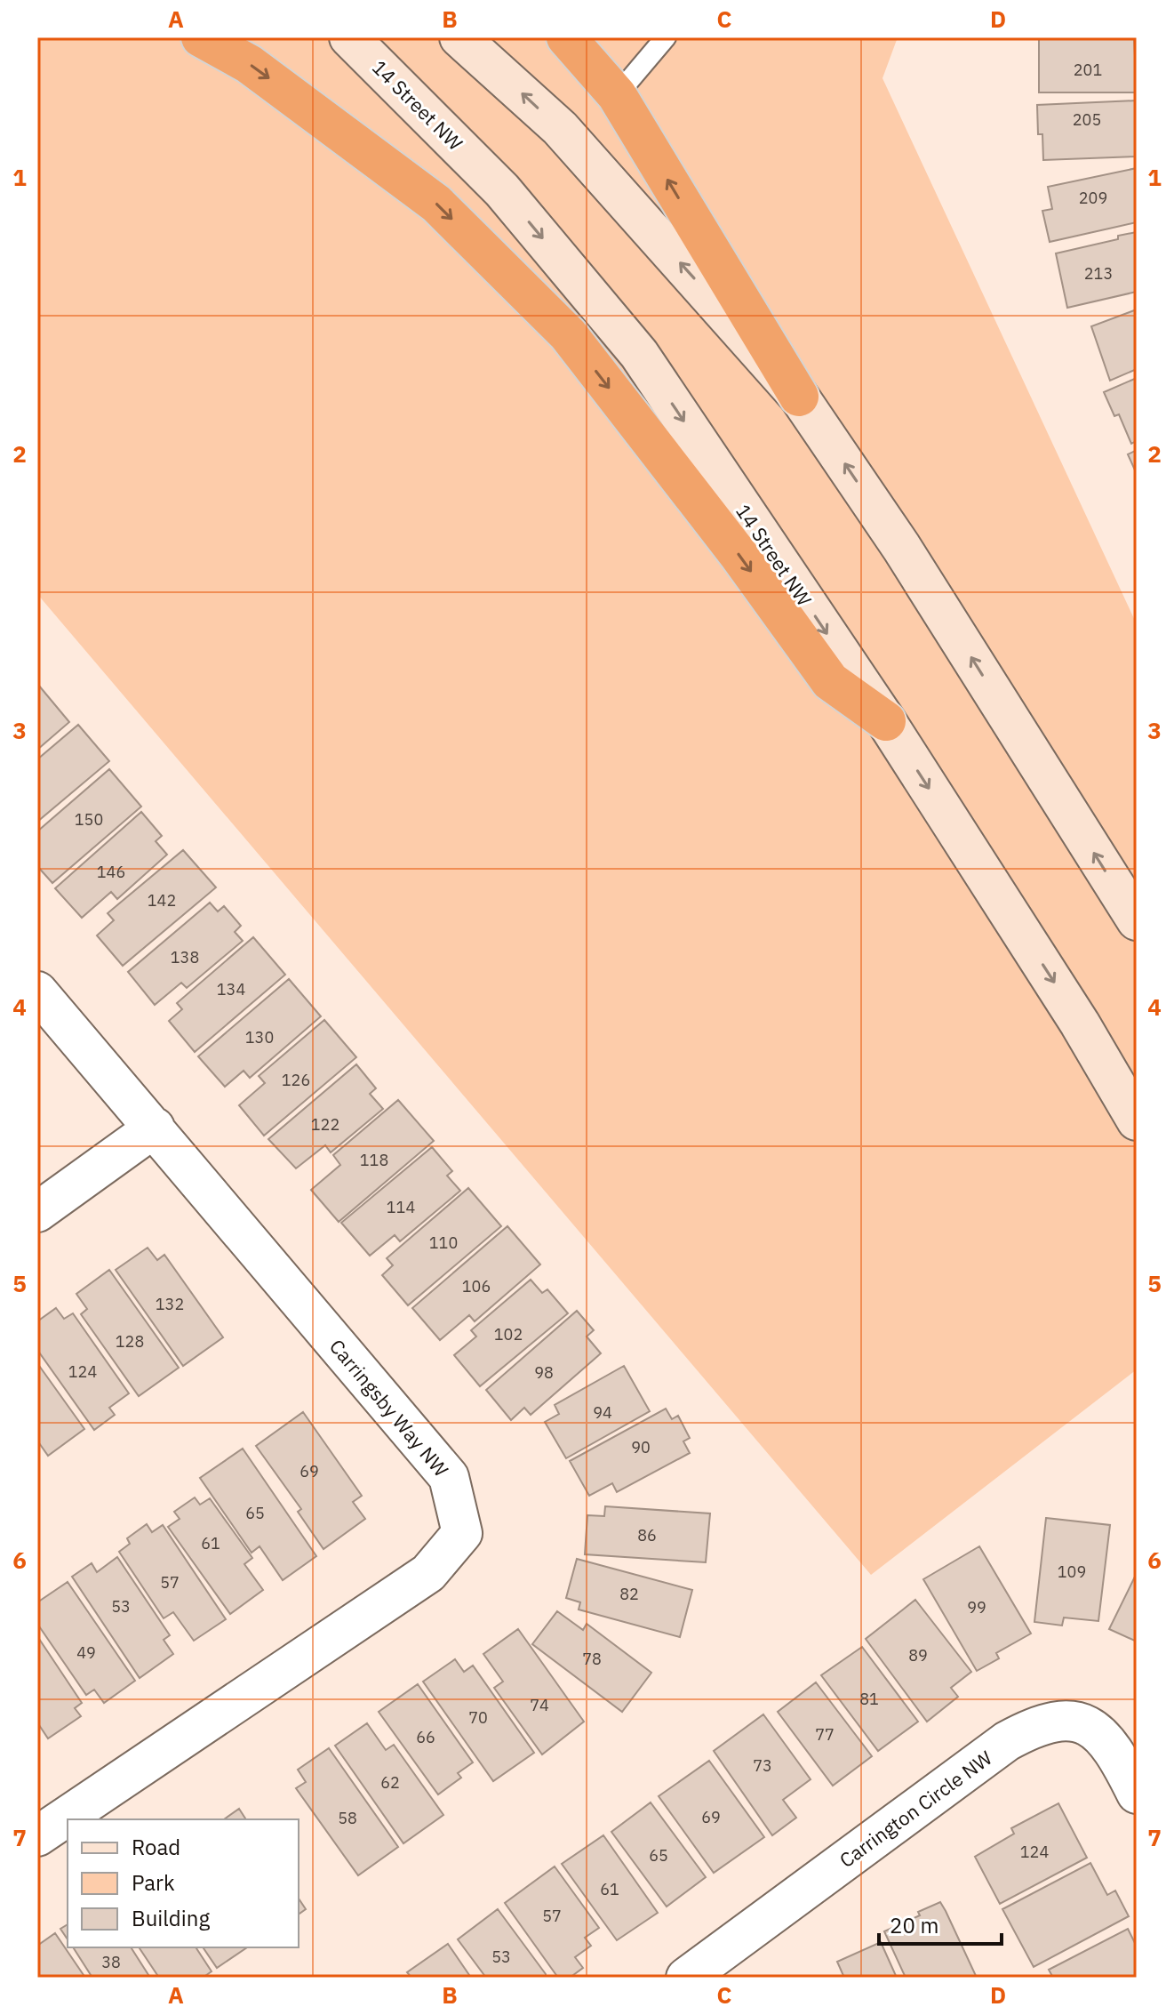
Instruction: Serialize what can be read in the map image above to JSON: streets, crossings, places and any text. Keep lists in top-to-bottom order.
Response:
{
  "streets": {
    "main road": ["14 Street NW"],
    "street": ["Carringsby Way NW", "Carrington Circle NW"]
  },
  "house_numbers": [
    "201",
    "205",
    "209",
    "213",
    "150",
    "146",
    "142",
    "138",
    "134",
    "130",
    "126",
    "122",
    "118",
    "114",
    "110",
    "106",
    "132",
    "102",
    "128",
    "124",
    "98",
    "94",
    "90",
    "69",
    "65",
    "86",
    "61",
    "109",
    "57",
    "82",
    "53",
    "99",
    "49",
    "89",
    "78",
    "81",
    "74",
    "70",
    "77",
    "66",
    "73",
    "62",
    "69",
    "58",
    "124",
    "65",
    "61",
    "57",
    "53",
    "38"
  ],
  "legend": ["Road", "Park", "Building"],
  "scale_bar": "20 m",
  "grid": {
    "columns": [
      "A",
      "B",
      "C",
      "D"
    ],
    "rows": [
      "1",
      "2",
      "3",
      "4",
      "5",
      "6",
      "7"
    ]
  }
}
